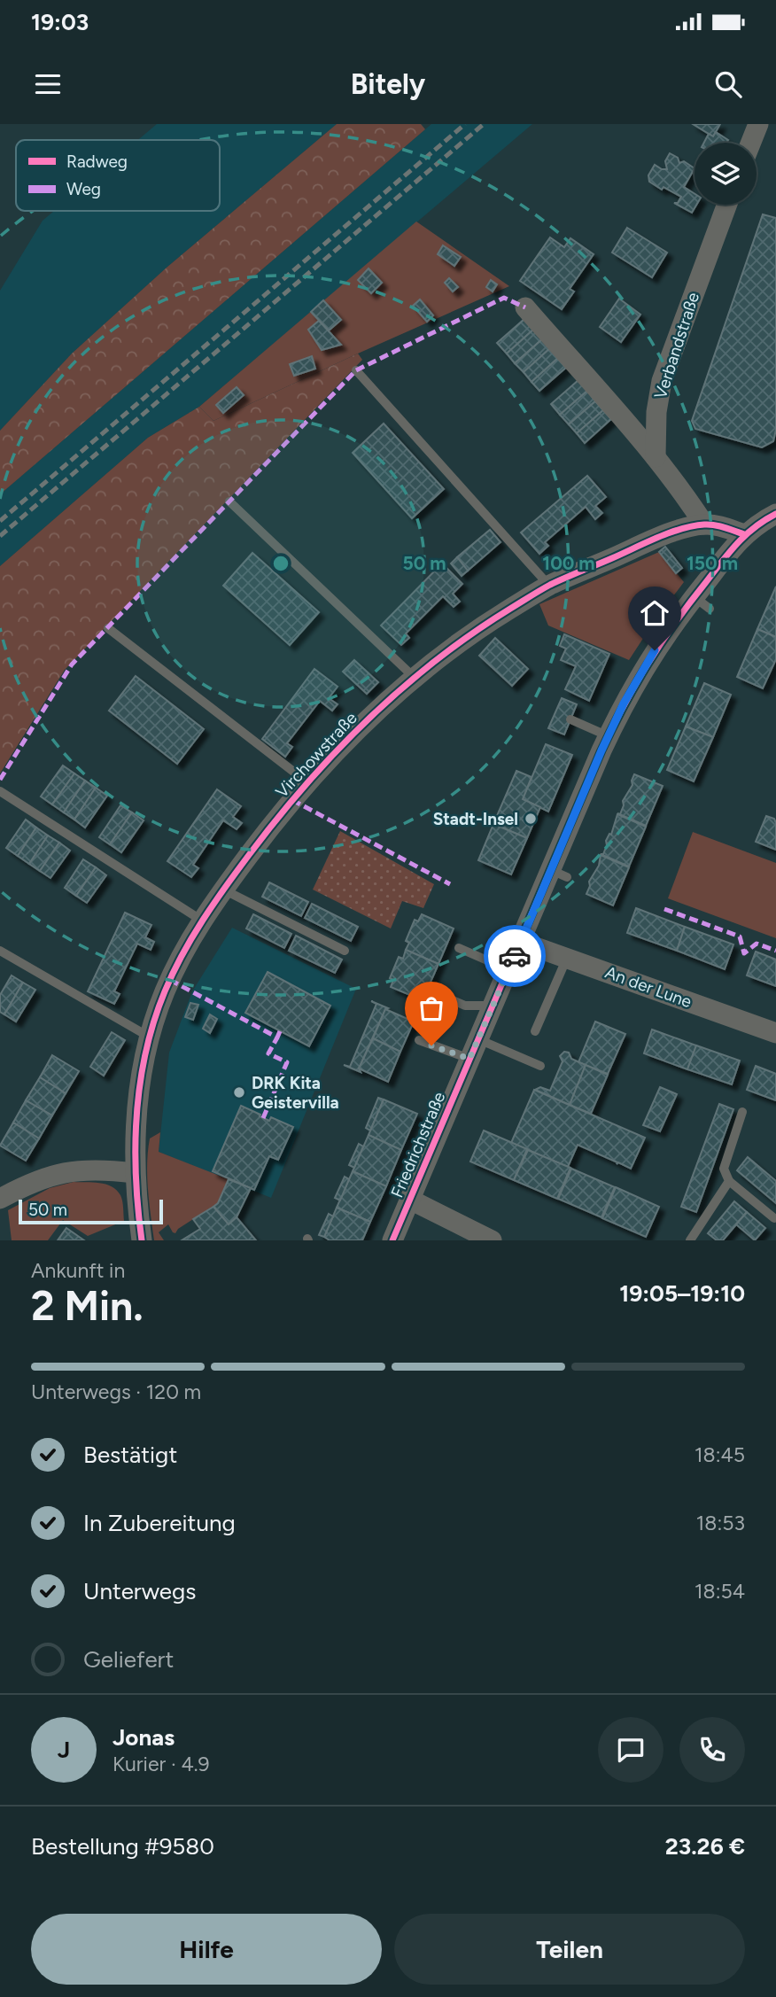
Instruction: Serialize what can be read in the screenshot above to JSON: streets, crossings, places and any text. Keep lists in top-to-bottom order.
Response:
{
  "streets": {
    "street": [
      "Verbandstraße",
      "Virchowstraße",
      "An der Lune",
      "Friedrichstraße"
    ]
  },
  "crossings": [
    ["Virchowstraße", "Friedrichstraße"],
    ["An der Lune", "Friedrichstraße"]
  ],
  "places": ["Stadt-Insel", "DRK Kita Geistervilla"],
  "legend": ["Radweg", "Weg"],
  "scale_bar": "50 m",
  "page": {
    "status": "19:03",
    "header": "Bitely",
    "scale": "50 m",
    "heading": ["2 Min.", "Ankunft in", "19:05–19:10"],
    "panel": [
      "Jonas",
      "Kurier · 4.9",
      "Bestellung #9580",
      "23.26 €"
    ],
    "bar": "Unterwegs · 120 m",
    "list": [
      ["Bestätigt", "18:45"],
      ["In Zubereitung", "18:53"],
      ["Unterwegs", "18:54"],
      "Geliefert"
    ],
    "round": "J",
    "buttons": ["Hilfe", "Teilen"]
  },
  "rings": ["50 m", "100 m", "150 m"]
}
